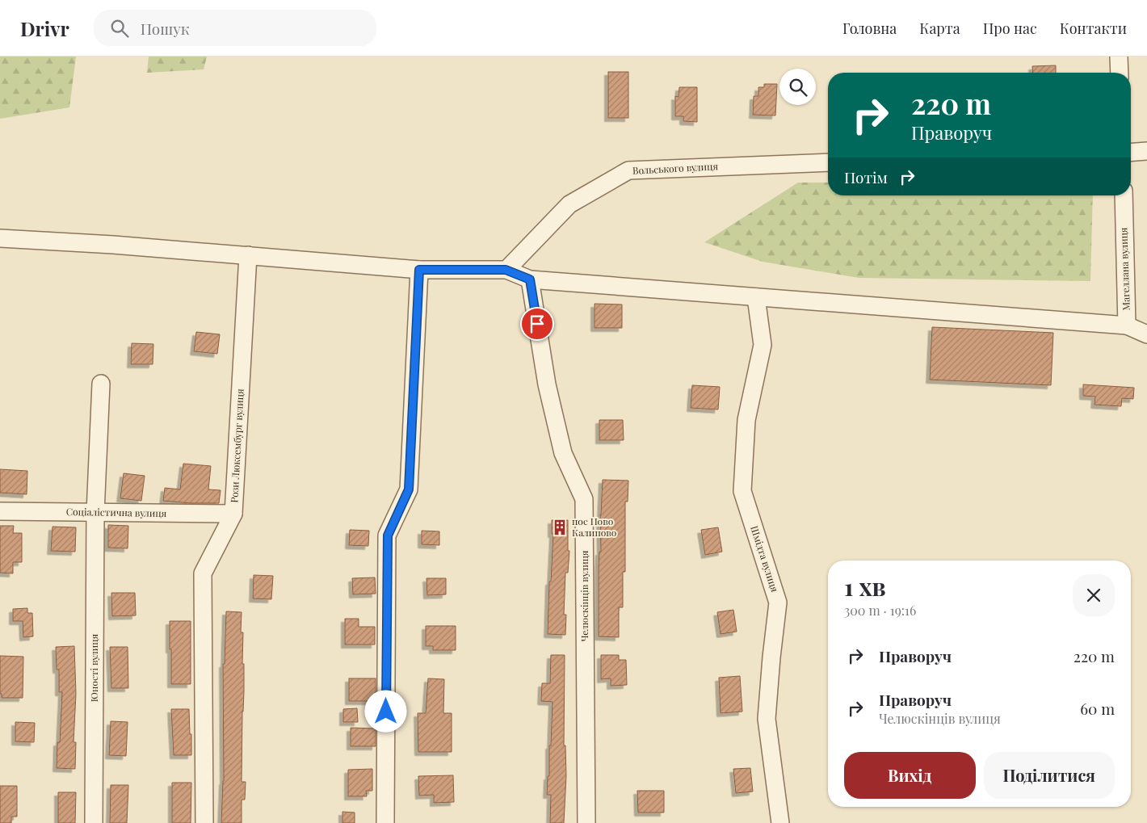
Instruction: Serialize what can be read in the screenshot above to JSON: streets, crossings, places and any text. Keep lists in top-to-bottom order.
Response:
{
  "streets": {
    "street": [
      "Вольського вулиця",
      "Магеллана вулиця",
      "Рози Люксембург вулиця",
      "Соціалістична вулиця",
      "Шмідта вулиця",
      "Челюскінців вулиця",
      "Юності вулиця"
    ]
  },
  "crossings": [
    ["Рози Люксембург вулиця", "Соціалістична вулиця"],
    ["Соціалістична вулиця", "Юності вулиця"]
  ],
  "places": {
    "building": ["пос Ново Калиново"]
  },
  "page": {
    "header": "Drivr",
    "search": "Пошук",
    "nav": [
      "Головна",
      "Карта",
      "Про нас",
      "Контакти"
    ],
    "turn": ["220 m", "Праворуч"],
    "then": "Потім",
    "heading": ["1 хв", "300 m · 19:16"],
    "list": [
      {
        "name": "Праворуч",
        "value": "220 m"
      },
      {
        "name": "Праворуч",
        "note": "Челюскінців вулиця",
        "value": "60 m"
      }
    ],
    "buttons": ["Вихід", "Поділитися"]
  }
}
